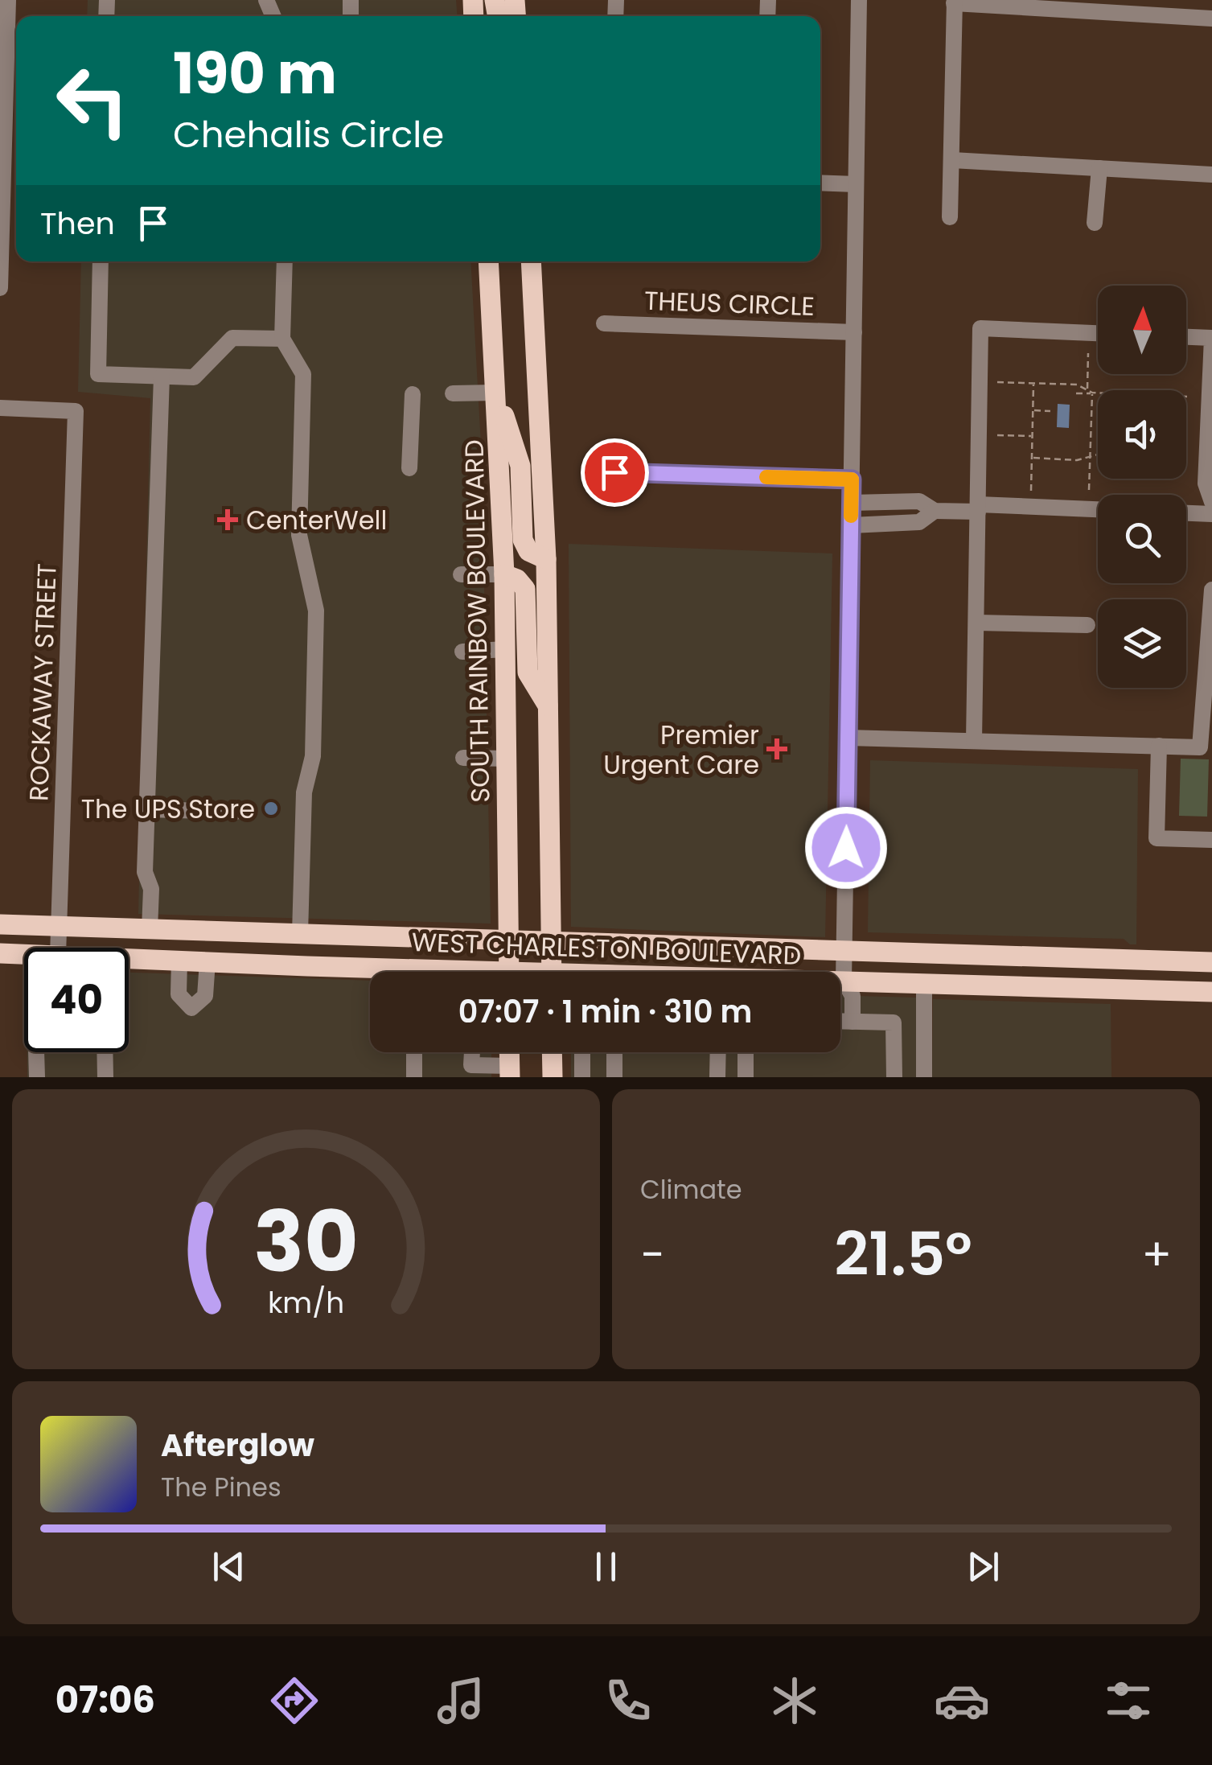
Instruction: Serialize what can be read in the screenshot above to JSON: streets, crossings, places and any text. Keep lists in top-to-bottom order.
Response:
{
  "streets": {
    "main road": ["SOUTH RAINBOW BOULEVARD", "WEST CHARLESTON BOULEVARD"],
    "street": ["THEUS CIRCLE", "ROCKAWAY STREET"]
  },
  "crossings": [
    ["SOUTH RAINBOW BOULEVARD", "WEST CHARLESTON BOULEVARD"],
    ["ROCKAWAY STREET", "WEST CHARLESTON BOULEVARD"]
  ],
  "places": {
    "health": ["CenterWell", "Premier Urgent Care"],
    "other": ["The UPS Store"]
  },
  "north": "top",
  "page": {
    "turn": ["190 m", "Chehalis Circle"],
    "then": "Then",
    "limit": "40",
    "trip": "07:07 · 1 min · 310 m",
    "tile": "Climate",
    "heat": ["−", "21.5°", "+"],
    "song": ["Afterglow", "The Pines"],
    "tabs": "07:06",
    "gauge": ["30", "km/h"]
  }
}
